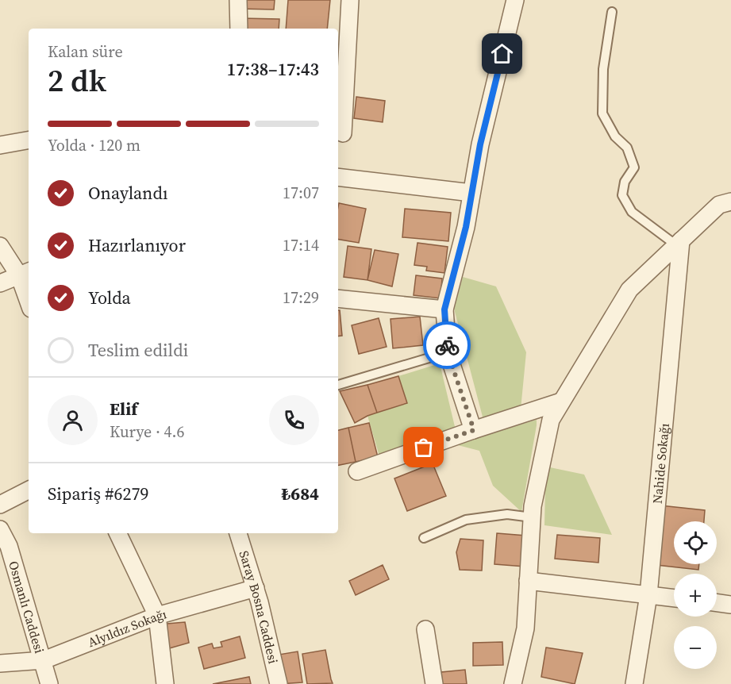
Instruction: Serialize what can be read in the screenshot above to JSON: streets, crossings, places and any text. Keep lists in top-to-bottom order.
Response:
{
  "streets": {
    "street": [
      "Nahide Sokağı",
      "Osmanlı Caddesi",
      "Saray Bosna Caddesi",
      "Alyıldız Sokağı"
    ]
  },
  "crossings": [
    ["Osmanlı Caddesi", "Alyıldız Sokağı"],
    ["Saray Bosna Caddesi", "Alyıldız Sokağı"]
  ],
  "page": {
    "heading": ["2 dk", "Kalan süre", "17:38–17:43"],
    "panel": [
      "Elif",
      "Kurye · 4.6",
      "Sipariş #6279",
      "₺684"
    ],
    "bar": "Yolda · 120 m",
    "list": [
      ["Onaylandı", "17:07"],
      ["Hazırlanıyor", "17:14"],
      ["Yolda", "17:29"],
      "Teslim edildi"
    ],
    "map_buttons": ["+", "−"]
  }
}
